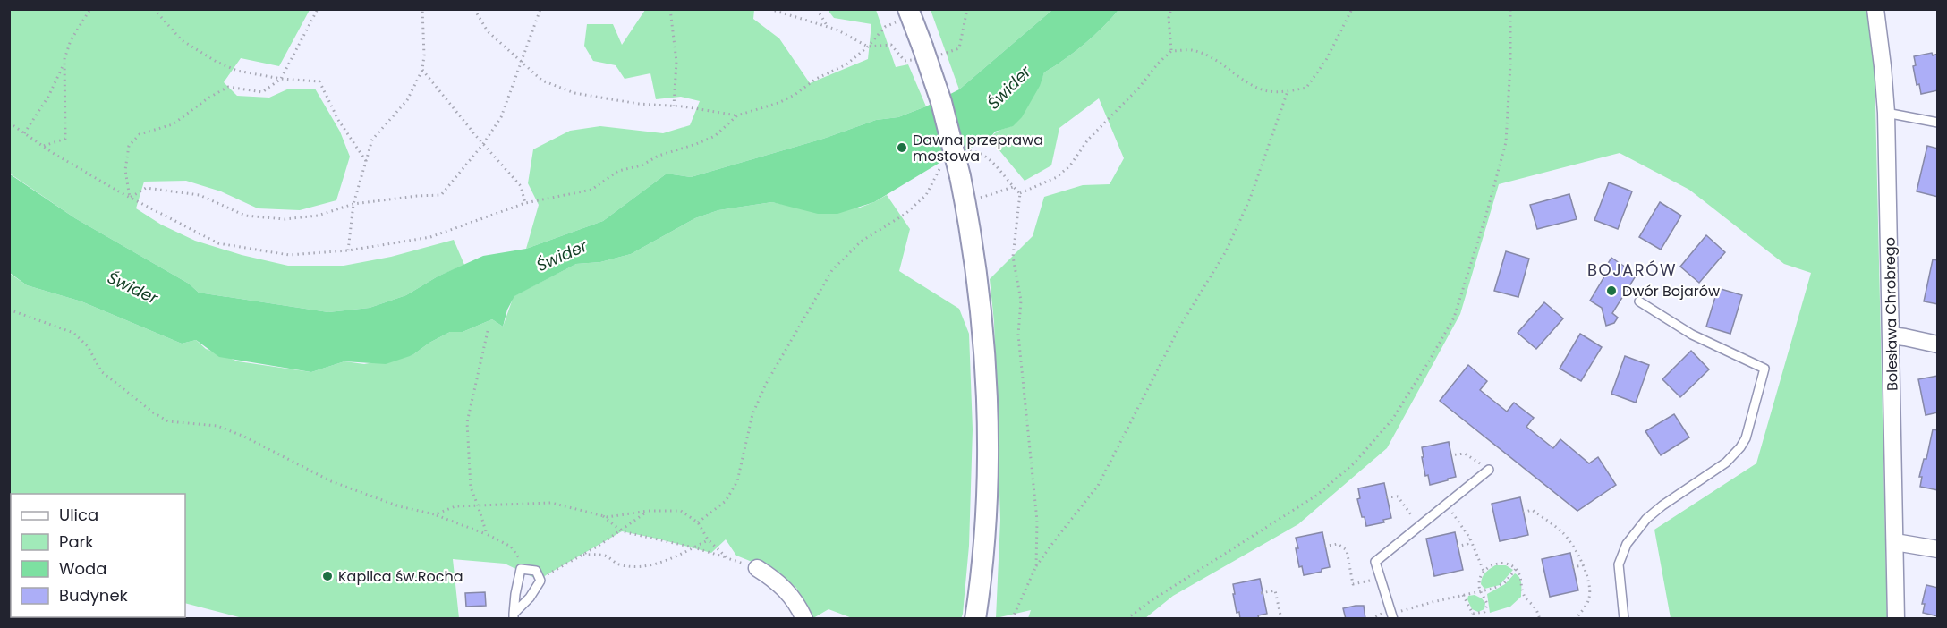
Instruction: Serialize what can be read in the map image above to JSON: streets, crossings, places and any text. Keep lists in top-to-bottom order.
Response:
{
  "streets": {
    "street": ["Bolesława Chrobrego"]
  },
  "districts": ["BOJARÓW"],
  "water": ["Świder"],
  "places": ["Dawna przeprawa mostowa", "Dwór Bojarów", "Kaplica św.Rocha"],
  "legend": [
    "Ulica",
    "Park",
    "Woda",
    "Budynek"
  ]
}
